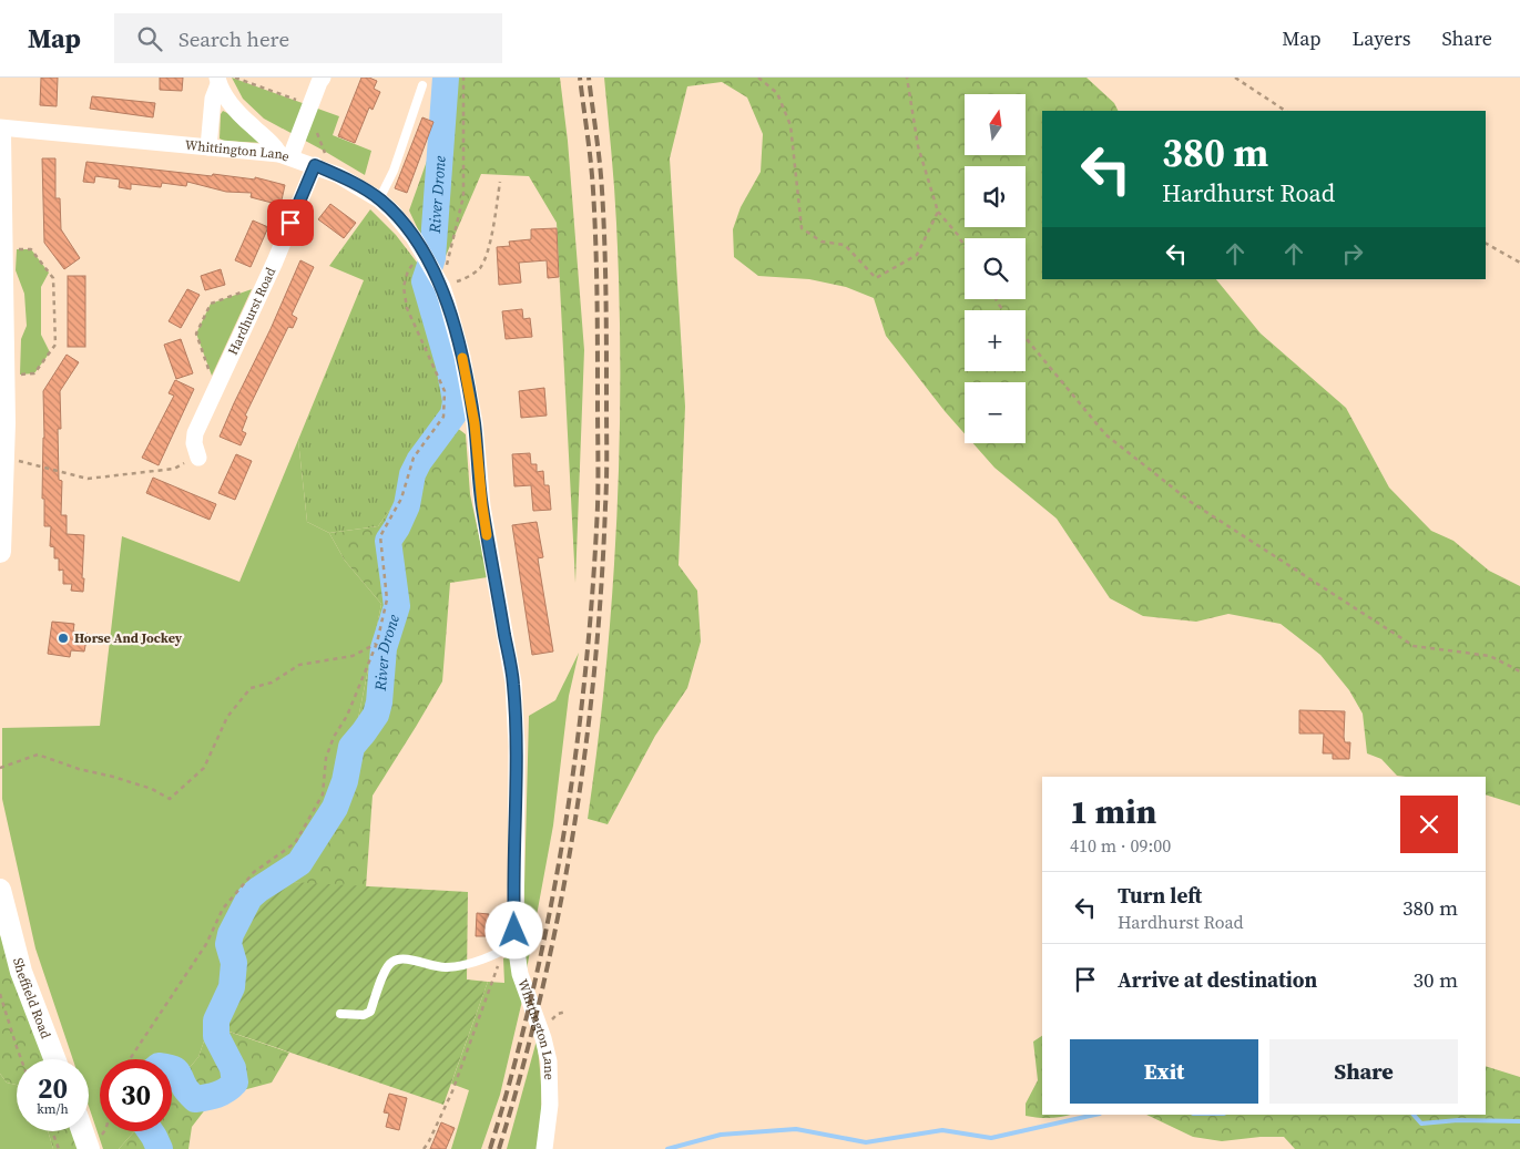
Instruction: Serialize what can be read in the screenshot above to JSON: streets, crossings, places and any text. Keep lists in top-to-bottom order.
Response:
{
  "streets": {
    "main road": ["Sheffield Road"],
    "street": ["Whittington Lane", "Hardhurst Road"]
  },
  "crossings": [
    ["Whittington Lane", "Hardhurst Road"]
  ],
  "water": ["River Drone"],
  "places": ["Horse And Jockey"],
  "north": "top",
  "page": {
    "header": "Map",
    "search": "Search here",
    "nav": ["Map", "Layers", "Share"],
    "map_buttons": ["+", "−"],
    "turn": ["380 m", "Hardhurst Road"],
    "heading": ["1 min", "410 m · 09:00"],
    "list": [
      {
        "name": "Turn left",
        "note": "Hardhurst Road",
        "value": "380 m"
      },
      {
        "name": "Arrive at destination",
        "value": "30 m"
      }
    ],
    "buttons": ["Exit", "Share"],
    "speed": "20 km/h",
    "limit": "30"
  }
}
